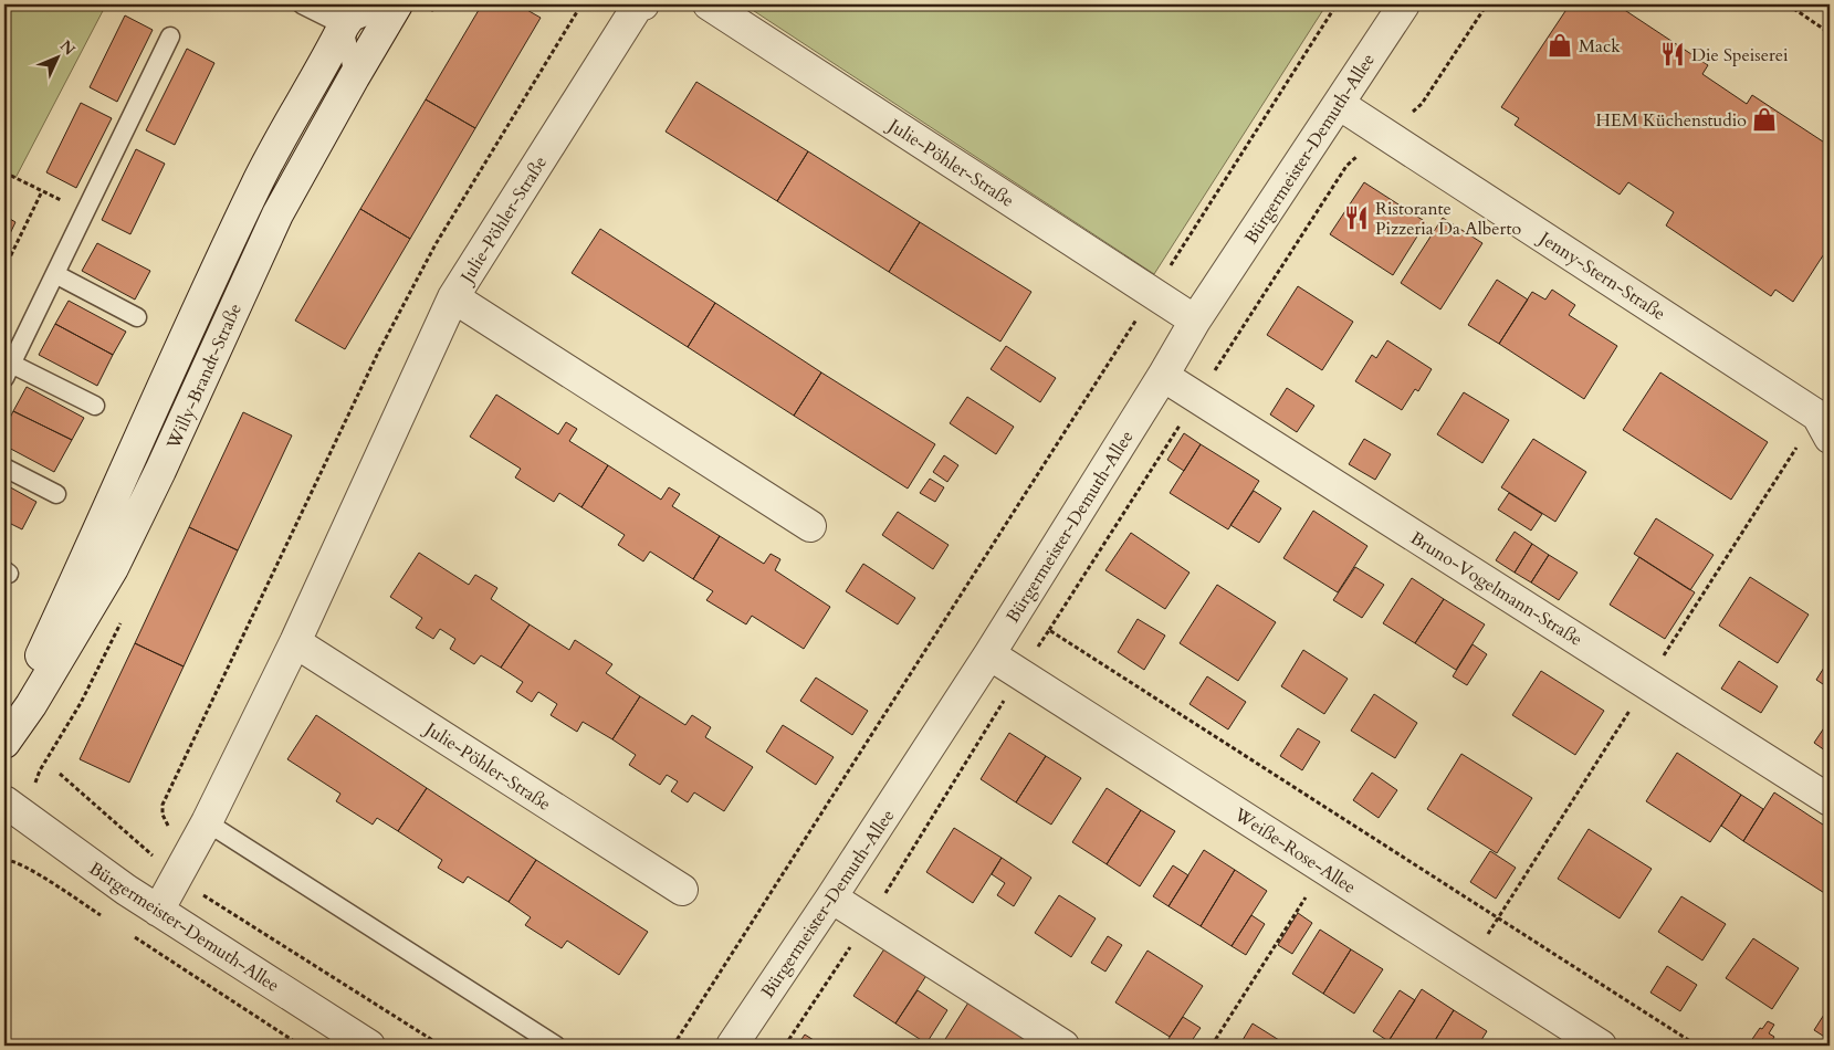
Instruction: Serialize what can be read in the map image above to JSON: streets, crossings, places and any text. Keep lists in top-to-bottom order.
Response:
{
  "streets": {
    "street": [
      "Bürgermeister-Demuth-Allee",
      "Julie-Pöhler-Straße",
      "Jenny-Stern-Straße",
      "Willy-Brandt-Straße",
      "Bruno-Vogelmann-Straße",
      "Weiße-Rose-Allee"
    ]
  },
  "crossings": [
    ["Bürgermeister-Demuth-Allee", "Julie-Pöhler-Straße"],
    ["Bürgermeister-Demuth-Allee", "Jenny-Stern-Straße"],
    ["Bürgermeister-Demuth-Allee", "Bruno-Vogelmann-Straße"],
    ["Bürgermeister-Demuth-Allee", "Weiße-Rose-Allee"]
  ],
  "places": {
    "shop": ["Mack", "HEM Küchenstudio"],
    "restaurant": ["Die Speiserei", "Ristorante Pizzeria Da Alberto"]
  },
  "north": "top right"
}
